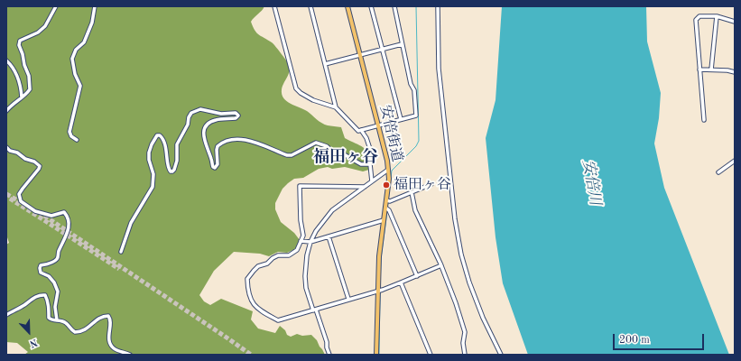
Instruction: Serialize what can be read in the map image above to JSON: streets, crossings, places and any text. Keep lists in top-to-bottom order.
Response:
{
  "streets": {
    "main road": ["安倍街道"]
  },
  "districts": ["福田ヶ谷"],
  "water": ["安倍川"],
  "places": ["福田ヶ谷"],
  "scale_bar": "200 m",
  "north": "bottom right"
}
